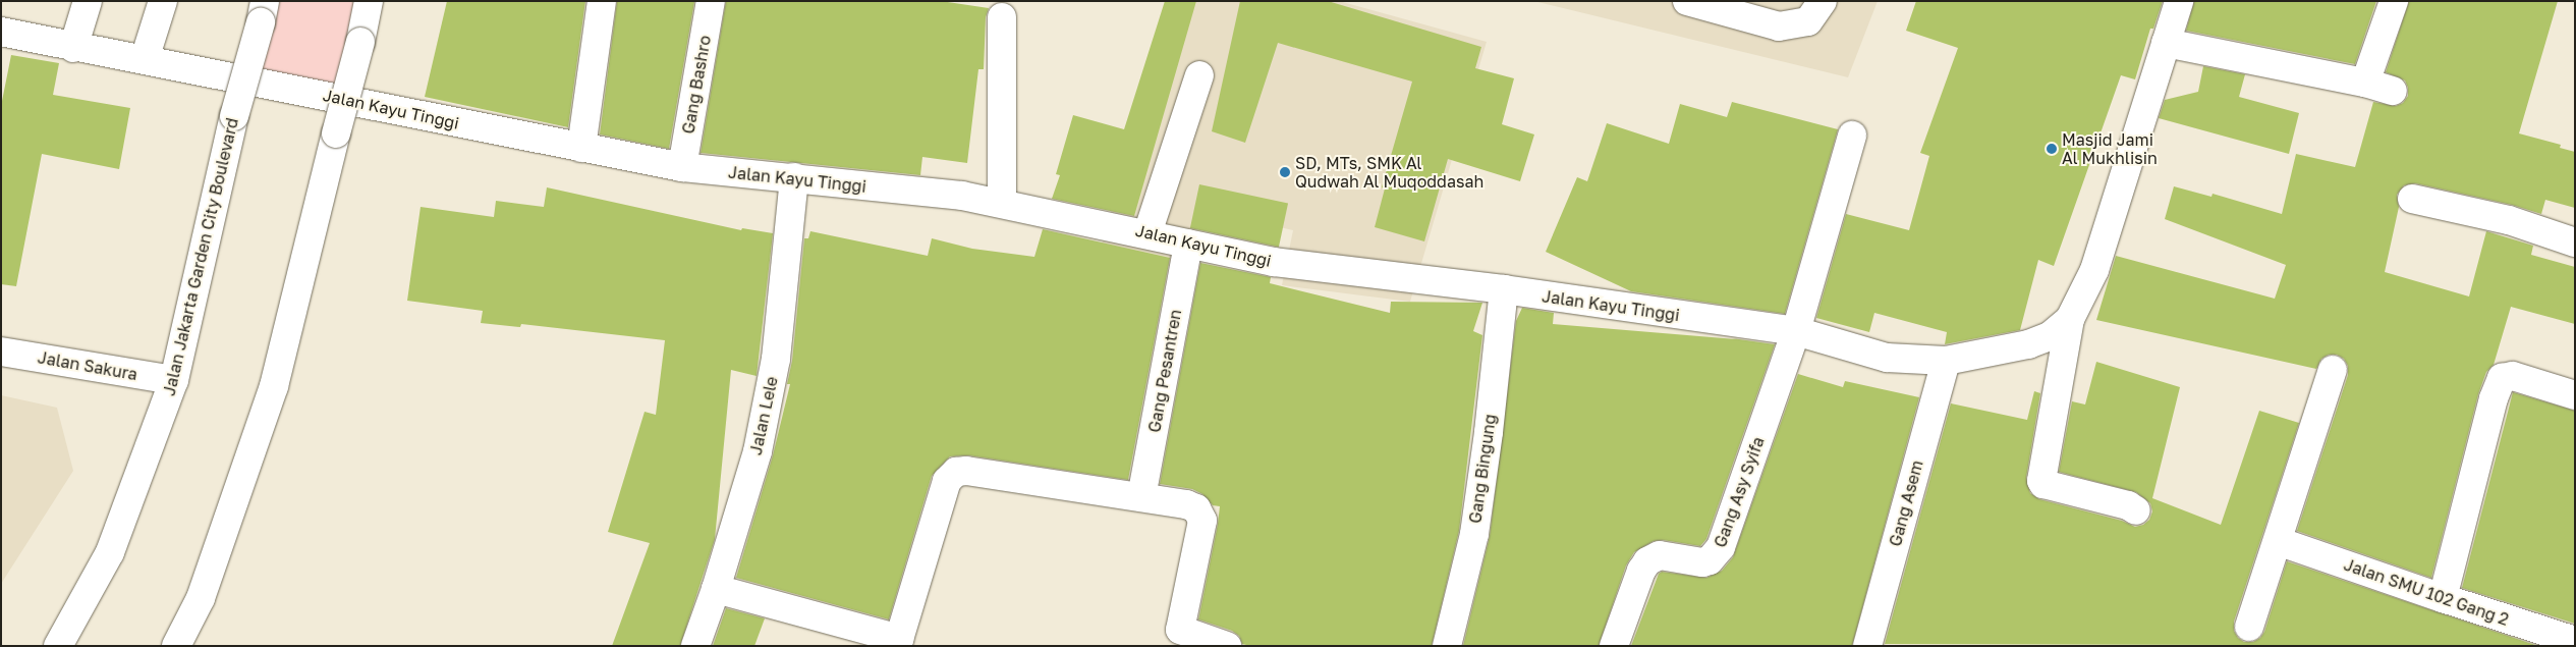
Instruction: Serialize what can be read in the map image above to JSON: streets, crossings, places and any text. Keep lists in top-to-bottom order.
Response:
{
  "streets": {
    "street": [
      "Gang Bashro",
      "Jalan Kayu Tinggi",
      "Jalan Jakarta Garden City Boulevard",
      "Jalan Sakura",
      "Gang Pesantren",
      "Jalan Lele",
      "Gang Bingung",
      "Gang Asy Syifa",
      "Gang Asem",
      "Jalan SMU 102 Gang 2"
    ]
  },
  "crossings": [
    ["Gang Bashro", "Jalan Kayu Tinggi"],
    ["Jalan Kayu Tinggi", "Gang Pesantren"],
    ["Jalan Kayu Tinggi", "Jalan Lele"],
    ["Jalan Kayu Tinggi", "Gang Bingung"],
    ["Jalan Kayu Tinggi", "Gang Asy Syifa"],
    ["Jalan Kayu Tinggi", "Gang Asem"],
    ["Jalan Jakarta Garden City Boulevard", "Jalan Sakura"]
  ],
  "places": ["Masjid Jami Al Mukhlisin", "SD, MTs, SMK Al Qudwah Al Muqoddasah"]
}
